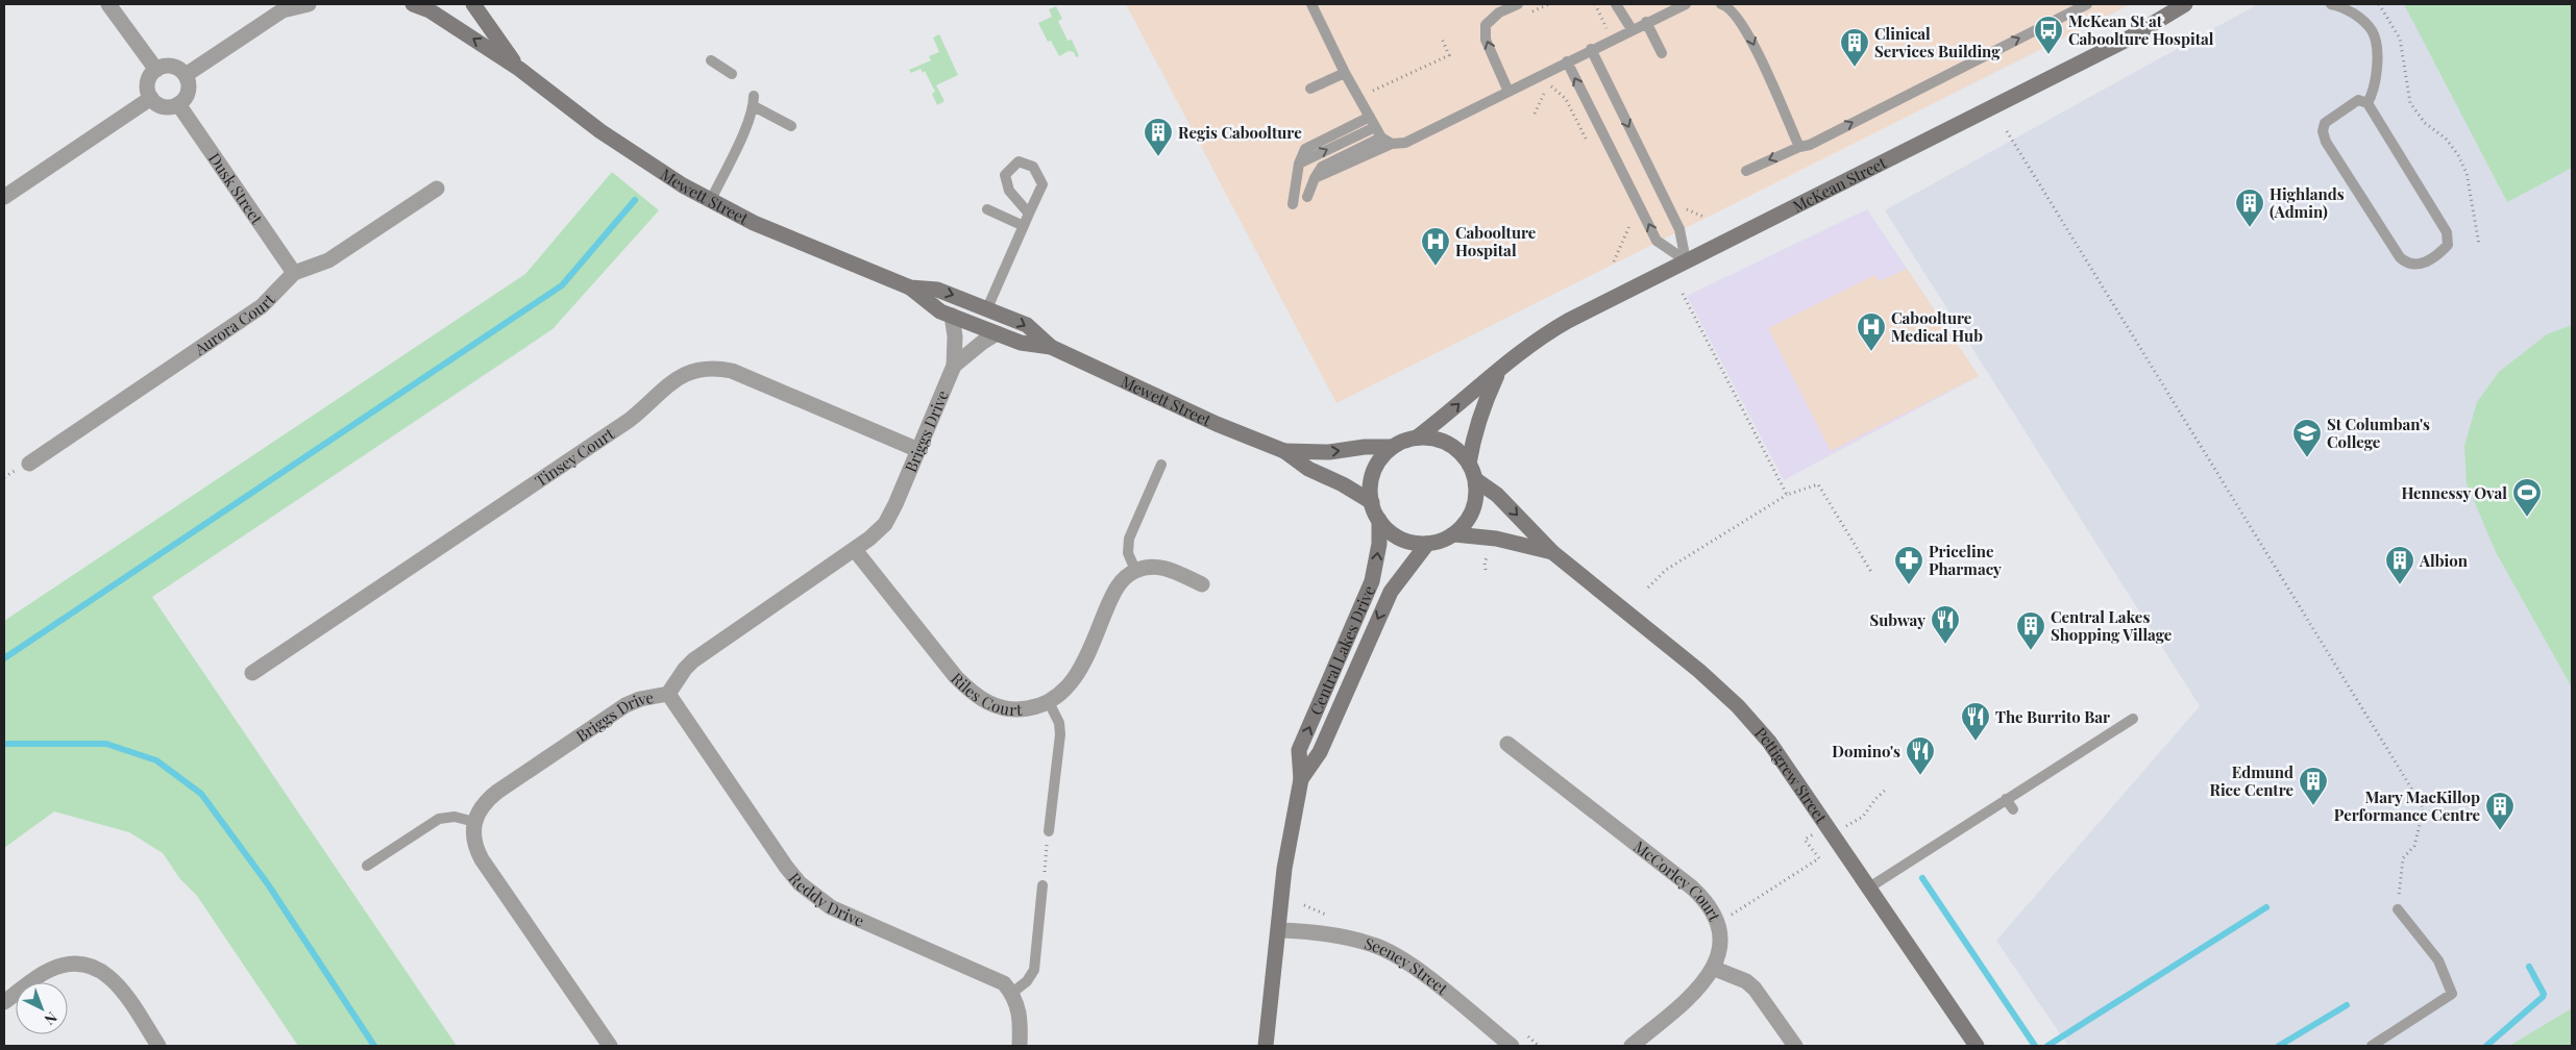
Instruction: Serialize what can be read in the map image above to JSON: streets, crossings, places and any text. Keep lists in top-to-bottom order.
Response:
{
  "streets": {
    "main road": [
      "McKean Street",
      "Mewett Street",
      "Central Lakes Drive",
      "Pettigrew Street"
    ],
    "street": [
      "Dusk Street",
      "Aurora Court",
      "Briggs Drive",
      "Tinsey Court",
      "Riles Court",
      "McCorley Court",
      "Reddy Drive",
      "Seeney Street"
    ]
  },
  "crossings": [
    ["McKean Street", "Mewett Street"],
    ["McKean Street", "Central Lakes Drive"],
    ["McKean Street", "Pettigrew Street"],
    ["Dusk Street", "Aurora Court"],
    ["Mewett Street", "Briggs Drive"],
    ["Mewett Street", "Central Lakes Drive"],
    ["Mewett Street", "Pettigrew Street"],
    ["Briggs Drive", "Tinsey Court"],
    ["Briggs Drive", "Riles Court"],
    ["Briggs Drive", "Reddy Drive"],
    ["Central Lakes Drive", "Pettigrew Street"],
    ["Central Lakes Drive", "Seeney Street"]
  ],
  "places": {
    "bus stop": ["McKean St at Caboolture Hospital"],
    "building": [
      "Clinical Services Building",
      "Regis Caboolture",
      "Highlands (Admin)",
      "Albion",
      "Central Lakes Shopping Village",
      "Edmund Rice Centre",
      "Mary MacKillop Performance Centre"
    ],
    "hospital": ["Caboolture Hospital", "Caboolture Medical Hub"],
    "school or university": ["St Columban's College"],
    "sports": ["Hennessy Oval"],
    "pharmacy": ["Priceline Pharmacy"],
    "restaurant": ["Subway", "The Burrito Bar", "Domino's"]
  },
  "north": "bottom right"
}
